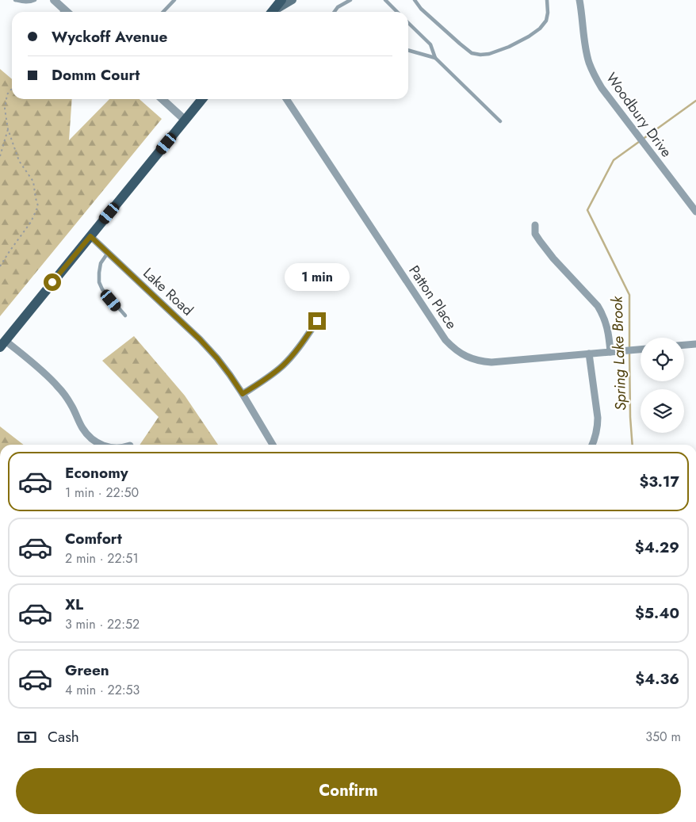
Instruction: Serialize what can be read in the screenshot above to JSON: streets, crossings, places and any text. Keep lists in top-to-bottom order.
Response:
{
  "streets": {
    "street": ["Woodbury Drive", "Lake Road", "Patton Place"]
  },
  "water": ["Spring Lake Brook"],
  "page": {
    "banner": ["Wyckoff Avenue", "Domm Court"],
    "bubble": "1 min",
    "list": [
      {
        "name": "Economy",
        "note": "1 min · 22:50",
        "value": "$3.17"
      },
      {
        "name": "Comfort",
        "note": "2 min · 22:51",
        "value": "$4.29"
      },
      {
        "name": "XL",
        "note": "3 min · 22:52",
        "value": "$5.40"
      },
      {
        "name": "Green",
        "note": "4 min · 22:53",
        "value": "$4.36"
      }
    ],
    "pay": ["Cash", "350 m"],
    "buttons": "Confirm"
  }
}
